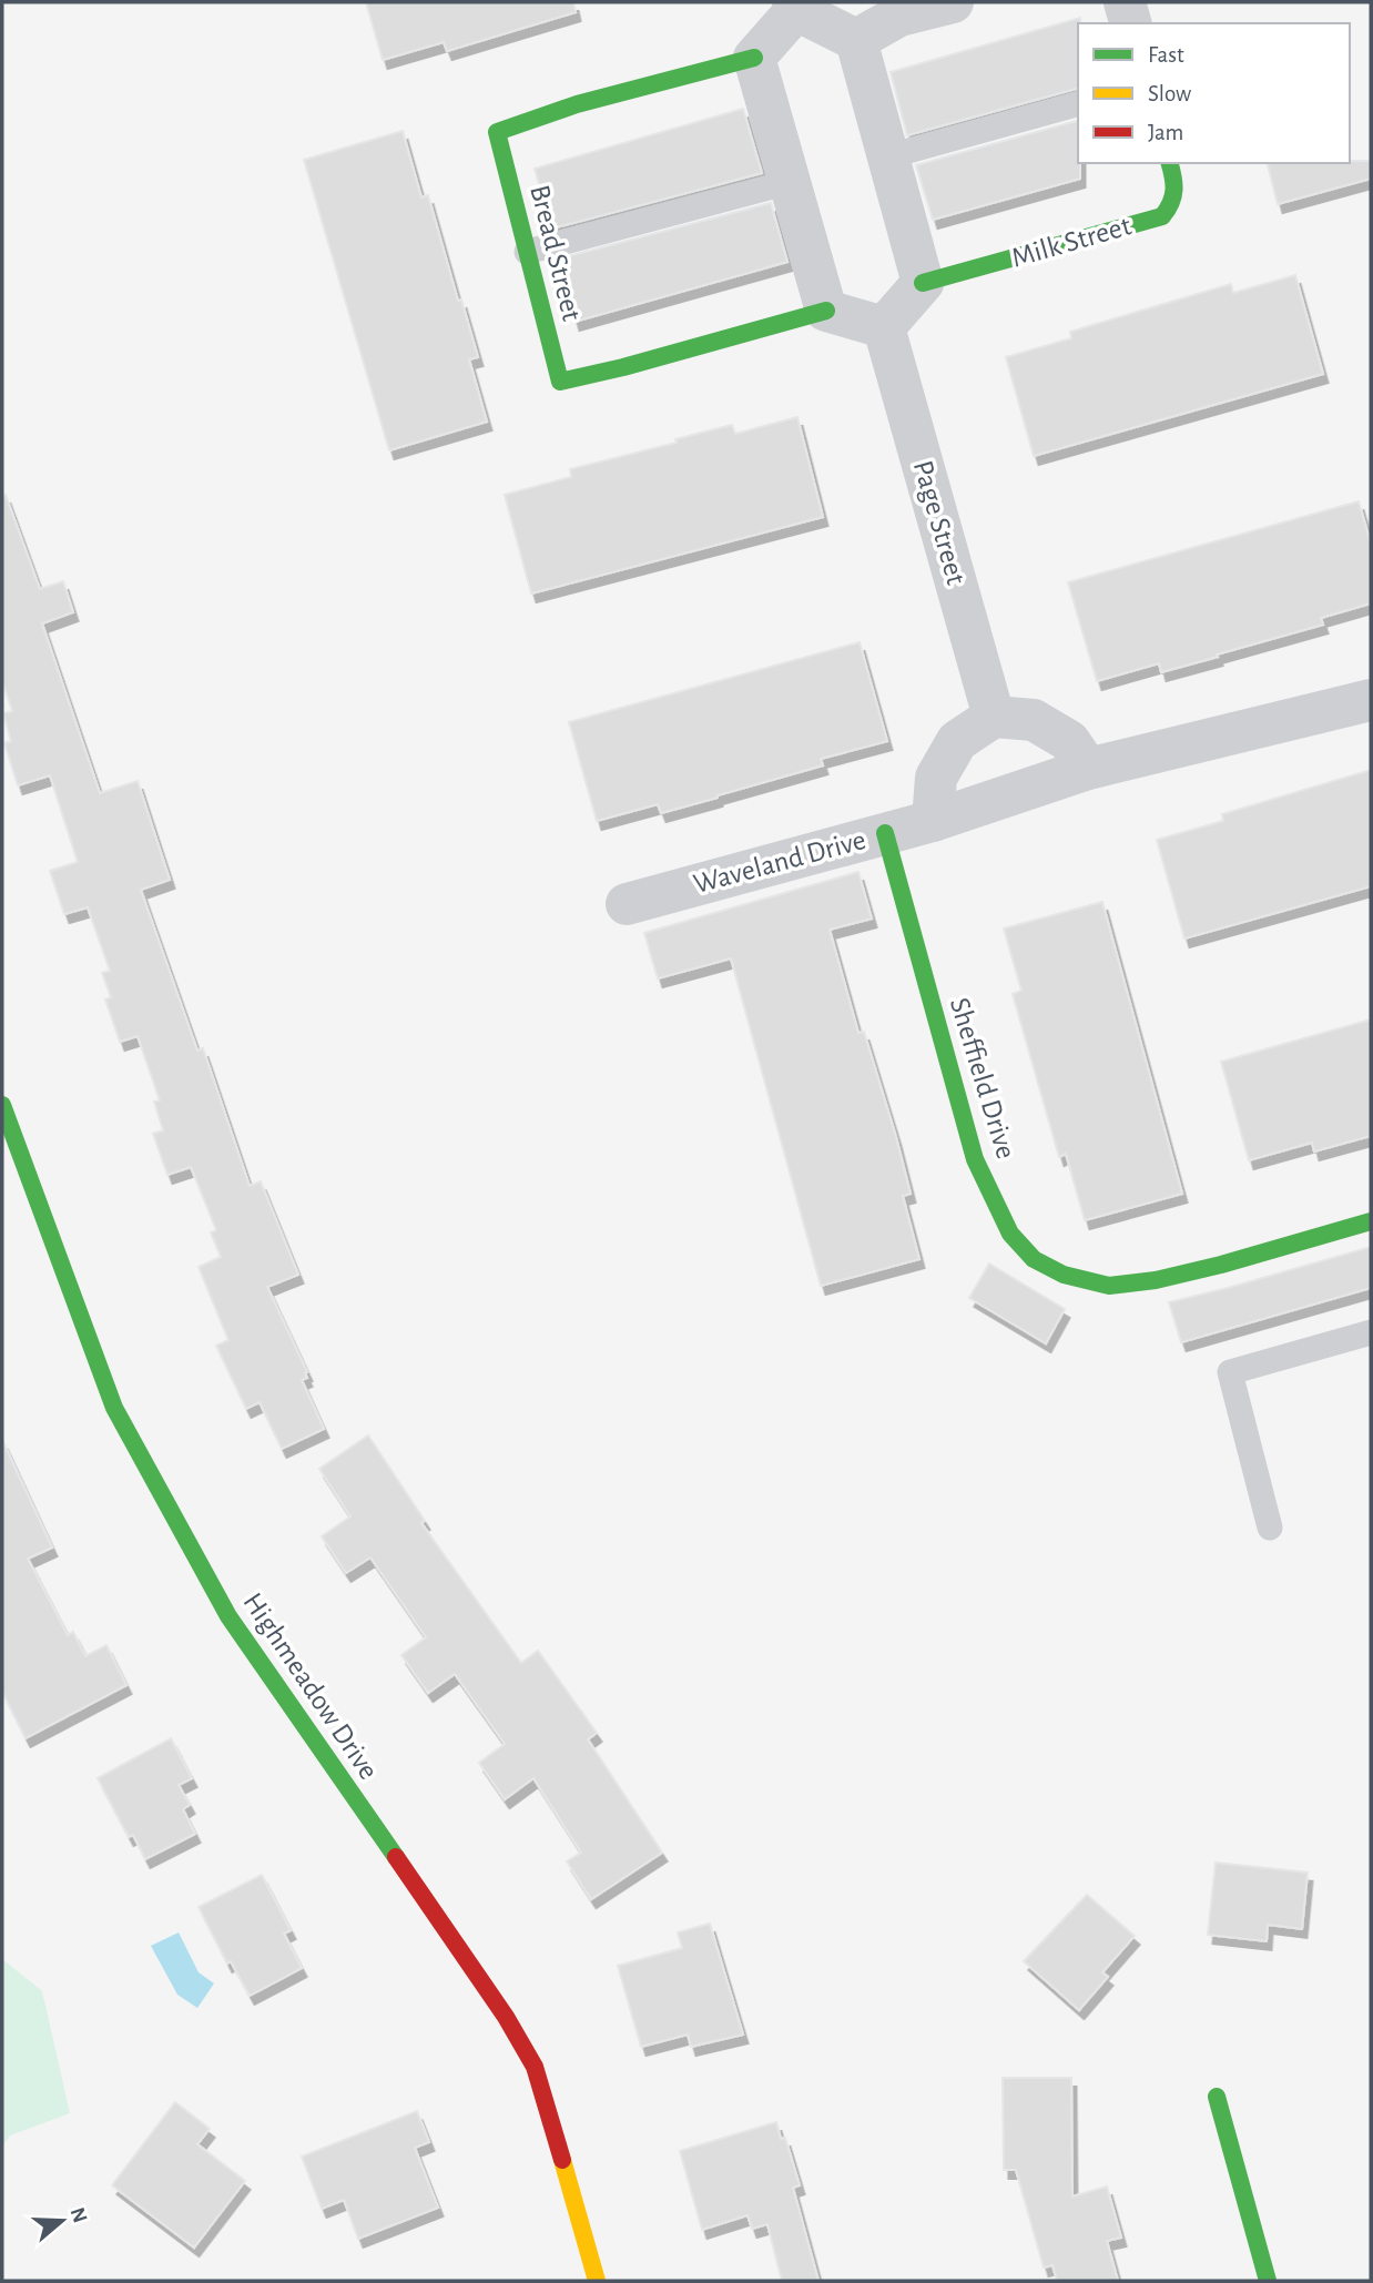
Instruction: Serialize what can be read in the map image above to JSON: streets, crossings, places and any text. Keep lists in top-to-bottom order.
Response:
{
  "streets": {
    "street": [
      "Milk Street",
      "Bread Street",
      "Page Street",
      "Waveland Drive",
      "Sheffield Drive",
      "Highmeadow Drive"
    ]
  },
  "crossings": [
    ["Waveland Drive", "Sheffield Drive"]
  ],
  "legend": ["Fast", "Slow", "Jam"],
  "north": "right"
}
